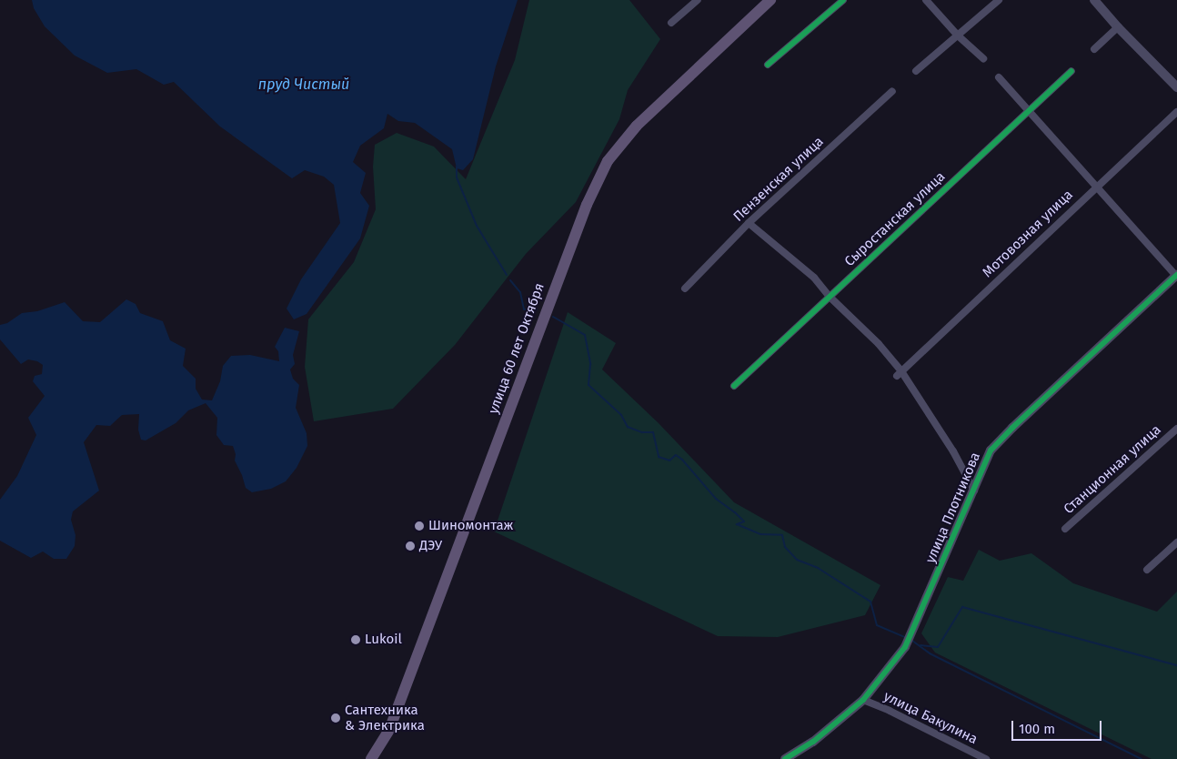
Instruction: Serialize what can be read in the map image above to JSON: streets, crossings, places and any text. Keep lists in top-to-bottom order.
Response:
{
  "streets": {
    "main road": ["улица 60 лет Октября"],
    "street": [
      "Пензенская улица",
      "Сыростанская улица",
      "Мотовозная улица",
      "Станционная улица",
      "улица Плотникова",
      "улица Бакулина"
    ]
  },
  "crossings": [
    ["улица Плотникова", "улица Бакулина"]
  ],
  "water": ["пруд Чистый"],
  "places": [
    "Шиномонтаж",
    "ДЭУ",
    "Lukoil",
    "Сантехника & Электрика"
  ],
  "scale_bar": "100 m"
}
